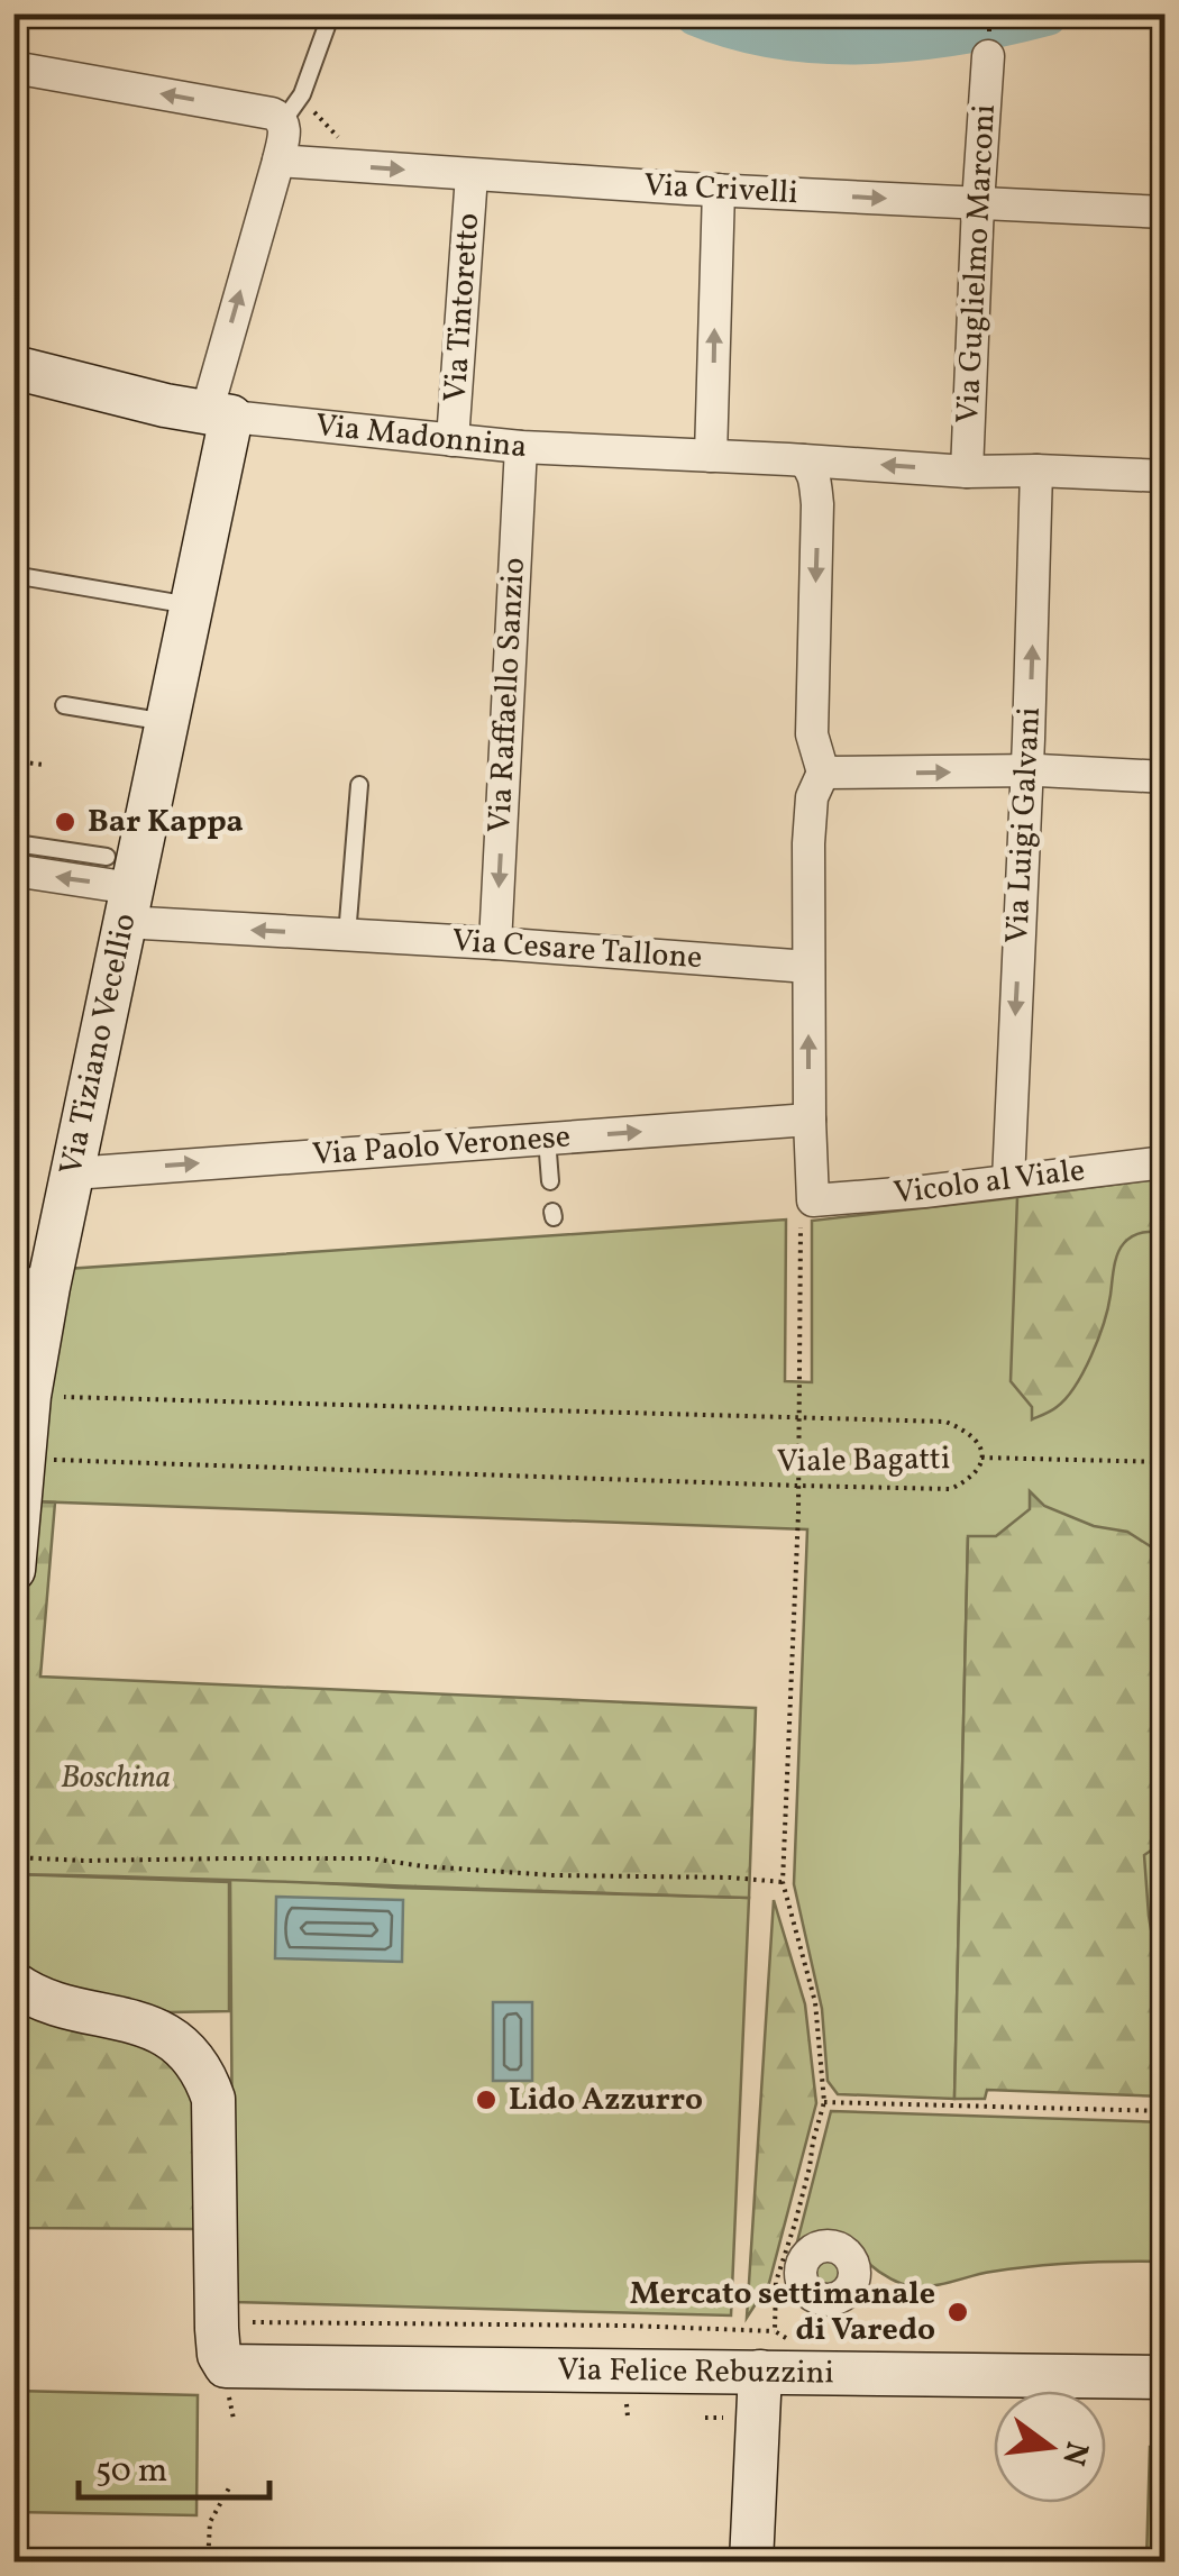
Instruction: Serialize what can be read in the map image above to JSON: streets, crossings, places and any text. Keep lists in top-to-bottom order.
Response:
{
  "streets": {
    "street": [
      "Via Crivelli",
      "Via Guglielmo Marconi",
      "Via Tintoretto",
      "Via Madonnina",
      "Via Raffaello Sanzio",
      "Via Luigi Galvani",
      "Via Cesare Tallone",
      "Via Tiziano Vecellio",
      "Via Paolo Veronese",
      "Vicolo al Viale",
      "Via Felice Rebuzzini"
    ],
    "path": ["Viale Bagatti"]
  },
  "crossings": [
    ["Via Crivelli", "Via Guglielmo Marconi"],
    ["Via Crivelli", "Via Tintoretto"],
    ["Via Guglielmo Marconi", "Via Madonnina"],
    ["Via Tintoretto", "Via Madonnina"],
    ["Via Madonnina", "Via Raffaello Sanzio"],
    ["Via Madonnina", "Via Luigi Galvani"],
    ["Via Madonnina", "Via Tiziano Vecellio"],
    ["Via Raffaello Sanzio", "Via Cesare Tallone"],
    ["Via Luigi Galvani", "Vicolo al Viale"],
    ["Via Cesare Tallone", "Via Tiziano Vecellio"],
    ["Via Tiziano Vecellio", "Via Paolo Veronese"],
    ["Via Tiziano Vecellio", "Viale Bagatti"]
  ],
  "one_way": [
    "Via Crivelli",
    "Via Raffaello Sanzio",
    "Via Cesare Tallone",
    "Via Paolo Veronese"
  ],
  "parks": ["Boschina"],
  "places": ["Bar Kappa", "Lido Azzurro", "Mercato settimanale di Varedo"],
  "scale_bar": "50 m",
  "north": "right"
}
